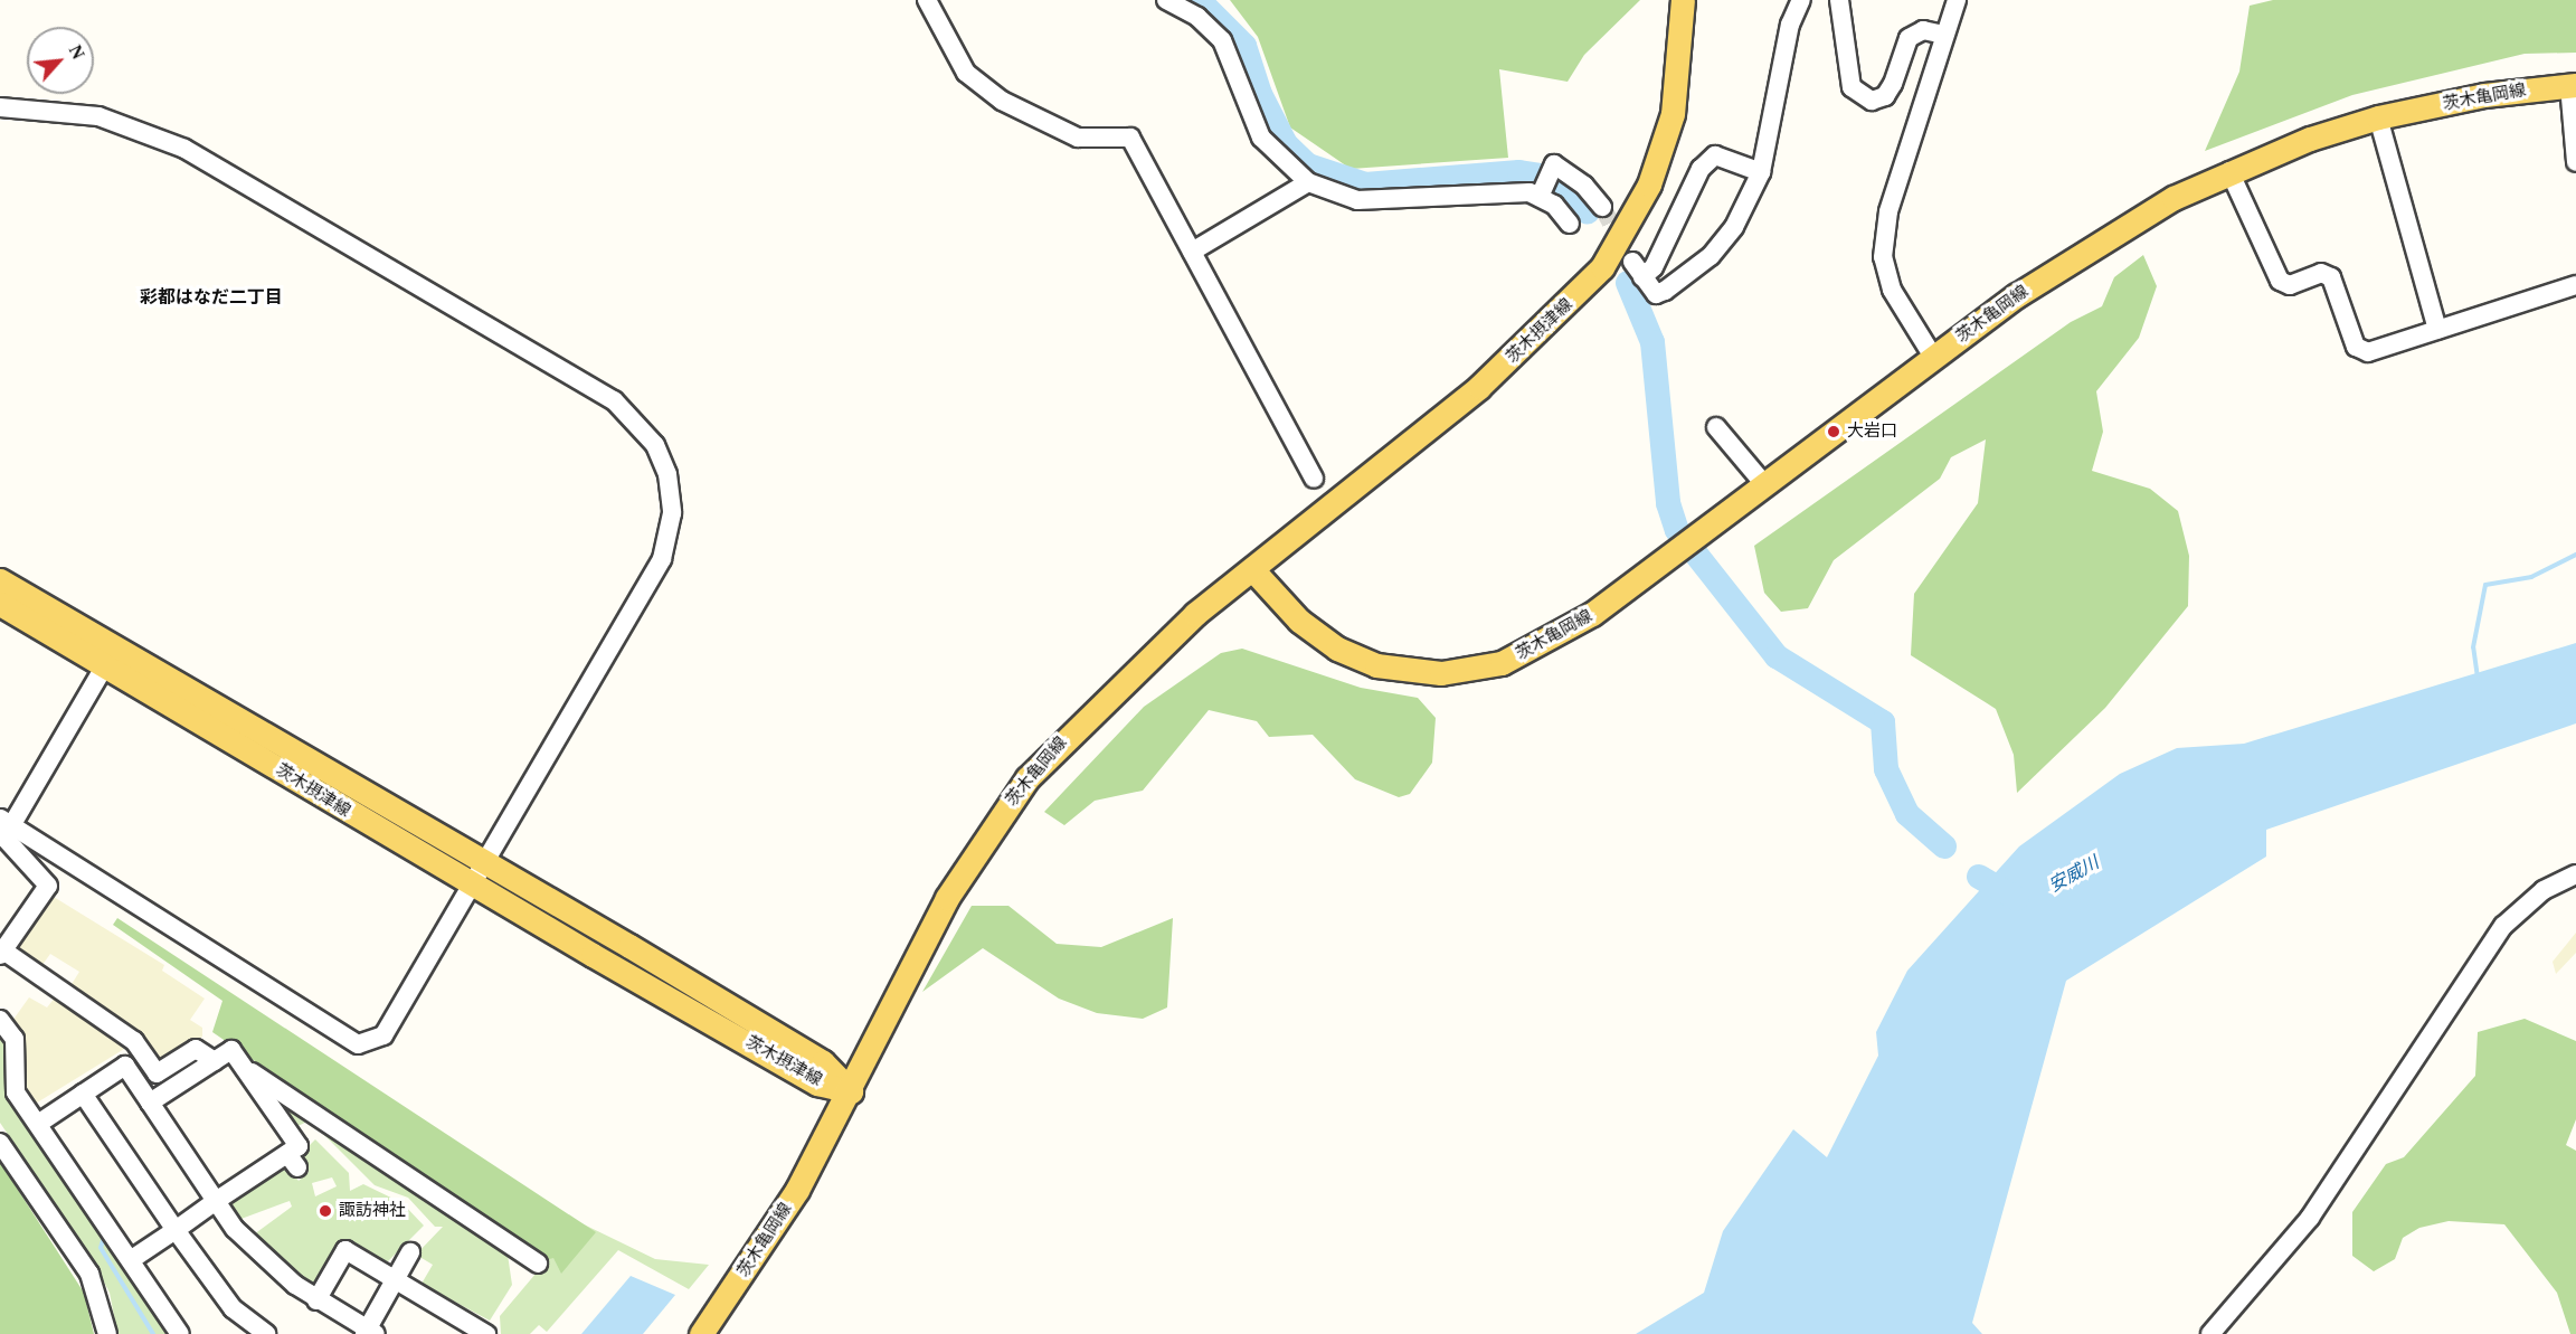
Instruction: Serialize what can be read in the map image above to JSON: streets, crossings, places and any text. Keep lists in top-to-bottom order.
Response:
{
  "streets": {
    "main road": ["茨木亀岡線", "茨木摂津線"]
  },
  "crossings": [
    ["茨木亀岡線", "茨木摂津線"]
  ],
  "districts": ["彩都はなだ二丁目"],
  "water": ["安威川"],
  "places": ["大岩口", "諏訪神社"],
  "north": "top right"
}
